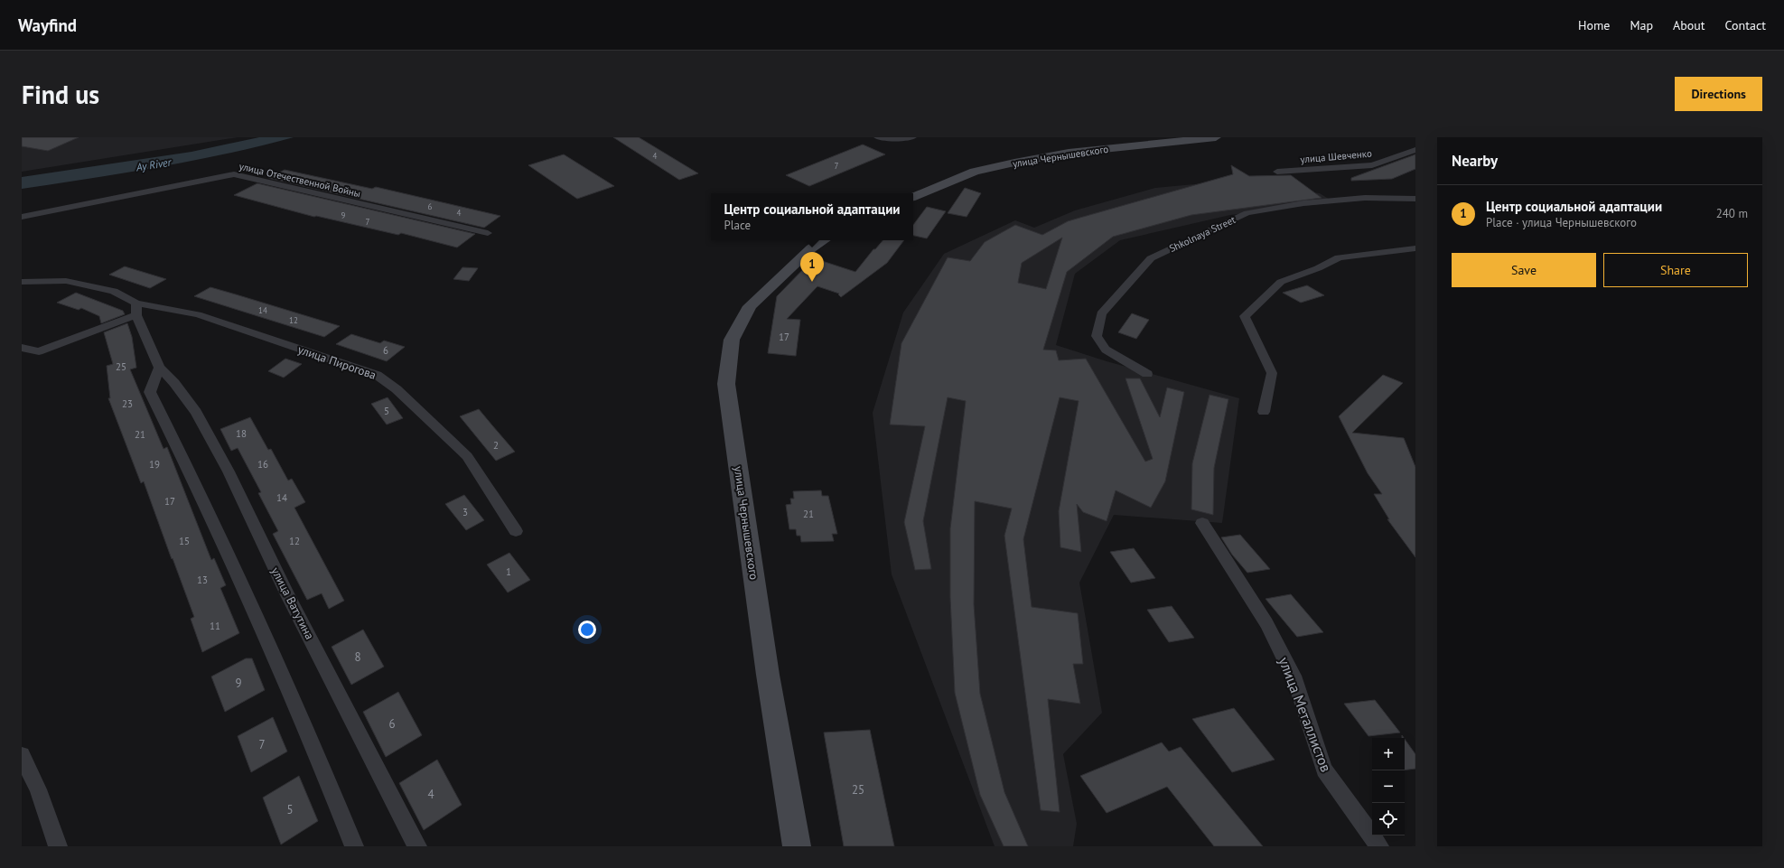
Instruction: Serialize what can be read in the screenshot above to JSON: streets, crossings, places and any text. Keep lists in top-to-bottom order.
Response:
{
  "streets": {
    "main road": ["улица Чернышевского"],
    "street": [
      "улица Шевченко",
      "улица Отечественной Войны",
      "Shkolnaya Street",
      "улица Пирогова",
      "улица Ватутина",
      "улица Металлистов"
    ]
  },
  "crossings": [
    ["улица Пирогова", "улица Ватутина"]
  ],
  "water": ["Ay River"],
  "house_numbers": [
    "4",
    "7",
    "6",
    "4",
    "9",
    "7",
    "14",
    "12",
    "17",
    "6",
    "25",
    "23",
    "5",
    "18",
    "21",
    "2",
    "19",
    "16",
    "14",
    "17",
    "3",
    "21",
    "15",
    "12",
    "1",
    "13",
    "11",
    "8",
    "9",
    "6",
    "7",
    "25",
    "4",
    "5"
  ],
  "page": {
    "header": "Wayfind",
    "nav": [
      "Home",
      "Map",
      "About",
      "Contact"
    ],
    "buttons": [
      "Directions",
      ["Save", "Share"]
    ],
    "title": "Find us",
    "heading": "Nearby",
    "list": [
      {
        "mark": "1",
        "name": "Центр социальной адаптации",
        "note": "Place · улица Чернышевского",
        "value": "240 m"
      }
    ],
    "popup": ["Центр социальной адаптации", "Place"],
    "pins": "1",
    "map_buttons": ["+", "−"]
  }
}
